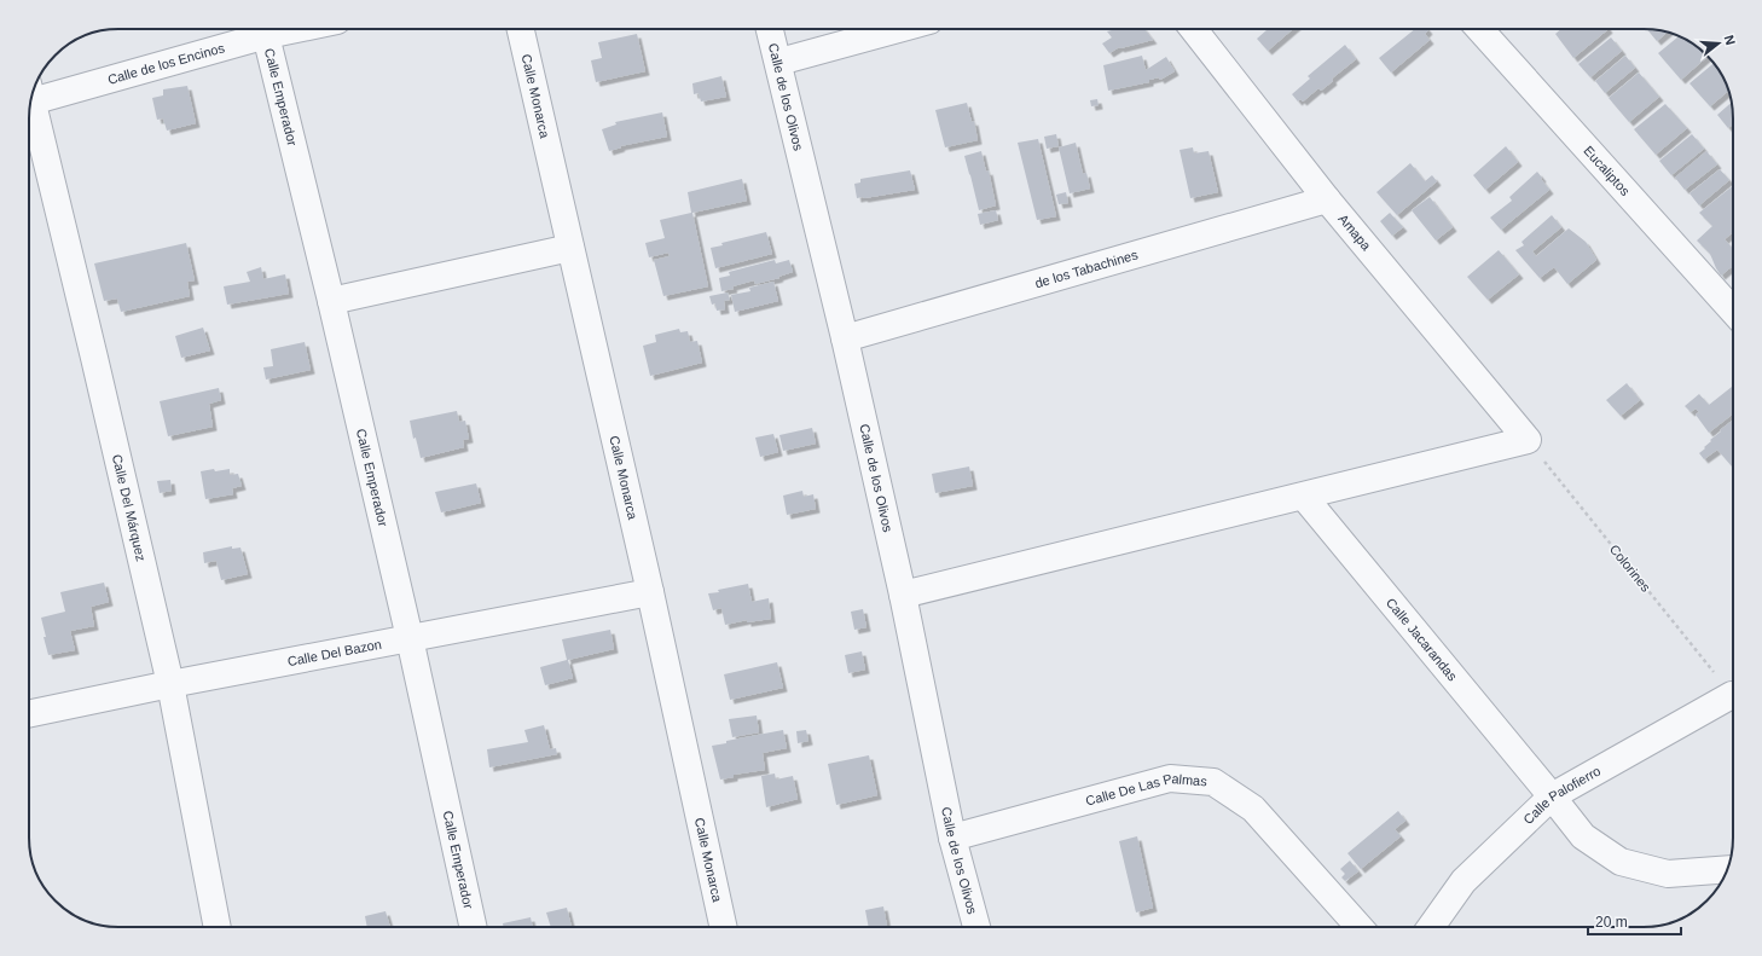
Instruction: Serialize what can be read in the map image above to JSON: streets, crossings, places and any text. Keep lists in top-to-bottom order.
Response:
{
  "streets": {
    "street": [
      "Calle de los Encinos",
      "Calle Monarca",
      "Calle Emperador",
      "Calle de los Olivos",
      "Eucaliptos",
      "Amapa",
      "de los Tabachines",
      "Calle Del Márquez",
      "Calle Jacarandas",
      "Calle Del Bazon",
      "Calle De Las Palmas",
      "Calle Palofierro"
    ],
    "path": ["Colorines"]
  },
  "crossings": [
    ["Calle Monarca", "Calle Del Bazon"],
    ["Calle Emperador", "Calle Del Bazon"],
    ["Calle de los Olivos", "de los Tabachines"],
    ["Calle de los Olivos", "Calle De Las Palmas"],
    ["Amapa", "de los Tabachines"],
    ["Amapa", "Colorines"],
    ["Calle Del Márquez", "Calle Del Bazon"],
    ["Colorines", "Calle Palofierro"],
    ["Calle Jacarandas", "Calle Palofierro"]
  ],
  "scale_bar": "20 m",
  "north": "right"
}
